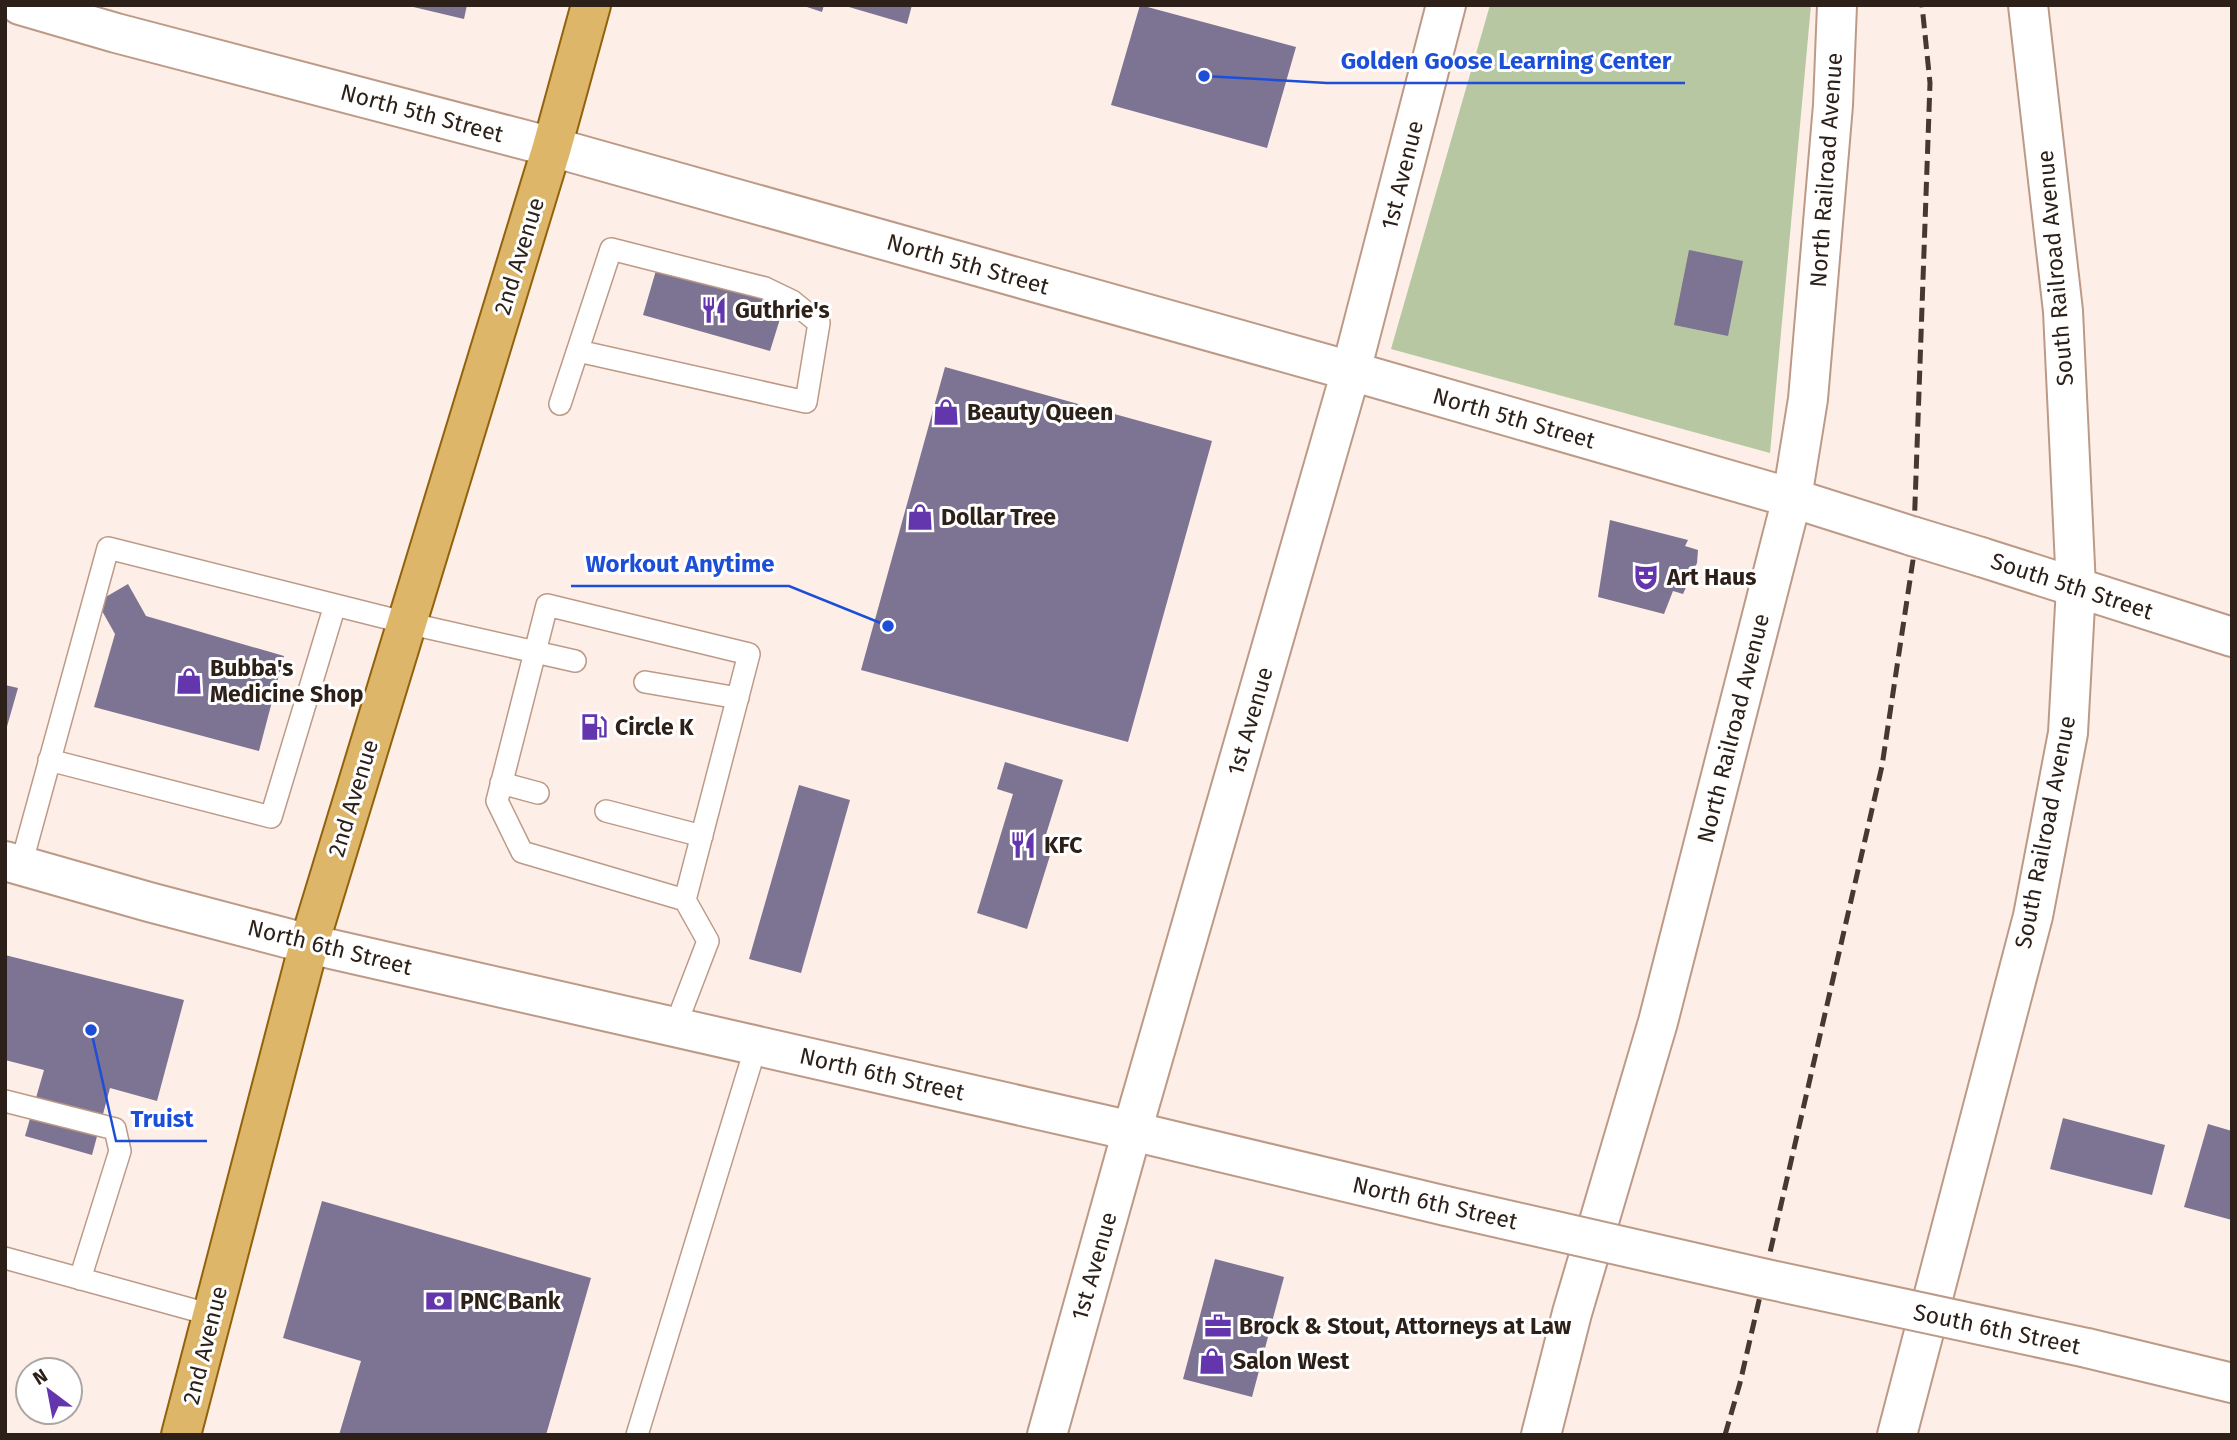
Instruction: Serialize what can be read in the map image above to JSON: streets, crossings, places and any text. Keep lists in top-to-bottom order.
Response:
{
  "streets": {
    "main road": ["2nd Avenue"],
    "street": [
      "North 5th Street",
      "North Railroad Avenue",
      "1st Avenue",
      "South Railroad Avenue",
      "South 5th Street",
      "North 6th Street",
      "South 6th Street"
    ]
  },
  "crossings": [
    ["North 5th Street", "North Railroad Avenue"],
    ["North 5th Street", "1st Avenue"],
    ["North 5th Street", "2nd Avenue"],
    ["North 5th Street", "South 5th Street"],
    ["1st Avenue", "North 6th Street"],
    ["2nd Avenue", "North 6th Street"],
    ["South Railroad Avenue", "South 5th Street"],
    ["North 6th Street", "South 6th Street"]
  ],
  "places": {
    "other": ["Golden Goose Learning Center", "Workout Anytime", "Truist"],
    "restaurant": ["Guthrie's", "KFC"],
    "shop": [
      "Beauty Queen",
      "Dollar Tree",
      "Bubba's Medicine Shop",
      "Salon West"
    ],
    "theatre": ["Art Haus"],
    "fuel station": ["Circle K"],
    "bank": ["PNC Bank"],
    "office": ["Brock & Stout, Attorneys at Law"]
  },
  "north": "top left"
}
